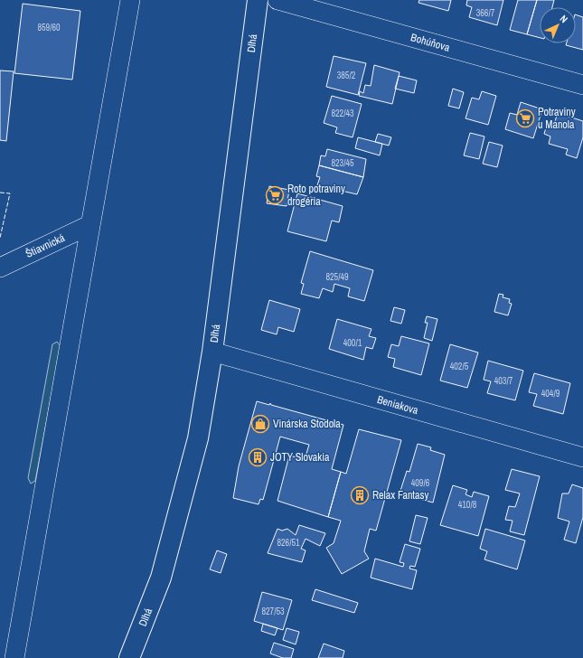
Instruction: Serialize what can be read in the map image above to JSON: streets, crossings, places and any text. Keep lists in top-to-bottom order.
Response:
{
  "streets": {
    "street": [
      "Bohúňova",
      "Dlhá",
      "Štiavnická",
      "Beniakova"
    ]
  },
  "crossings": [
    ["Dlhá", "Beniakova"]
  ],
  "places": {
    "supermarket": ["Potraviny u Manola", "Roto potraviny drogéria"],
    "shop": ["Vinárska Stodola"],
    "building": ["JOTY Slovakia", "Relax Fantasy"]
  },
  "house_numbers": [
    "366/7",
    "859/60",
    "385/2",
    "822/43",
    "823/45",
    "825/49",
    "400/1",
    "402/5",
    "403/7",
    "404/9",
    "409/6",
    "410/8",
    "826/51",
    "827/53"
  ],
  "north": "top right"
}
